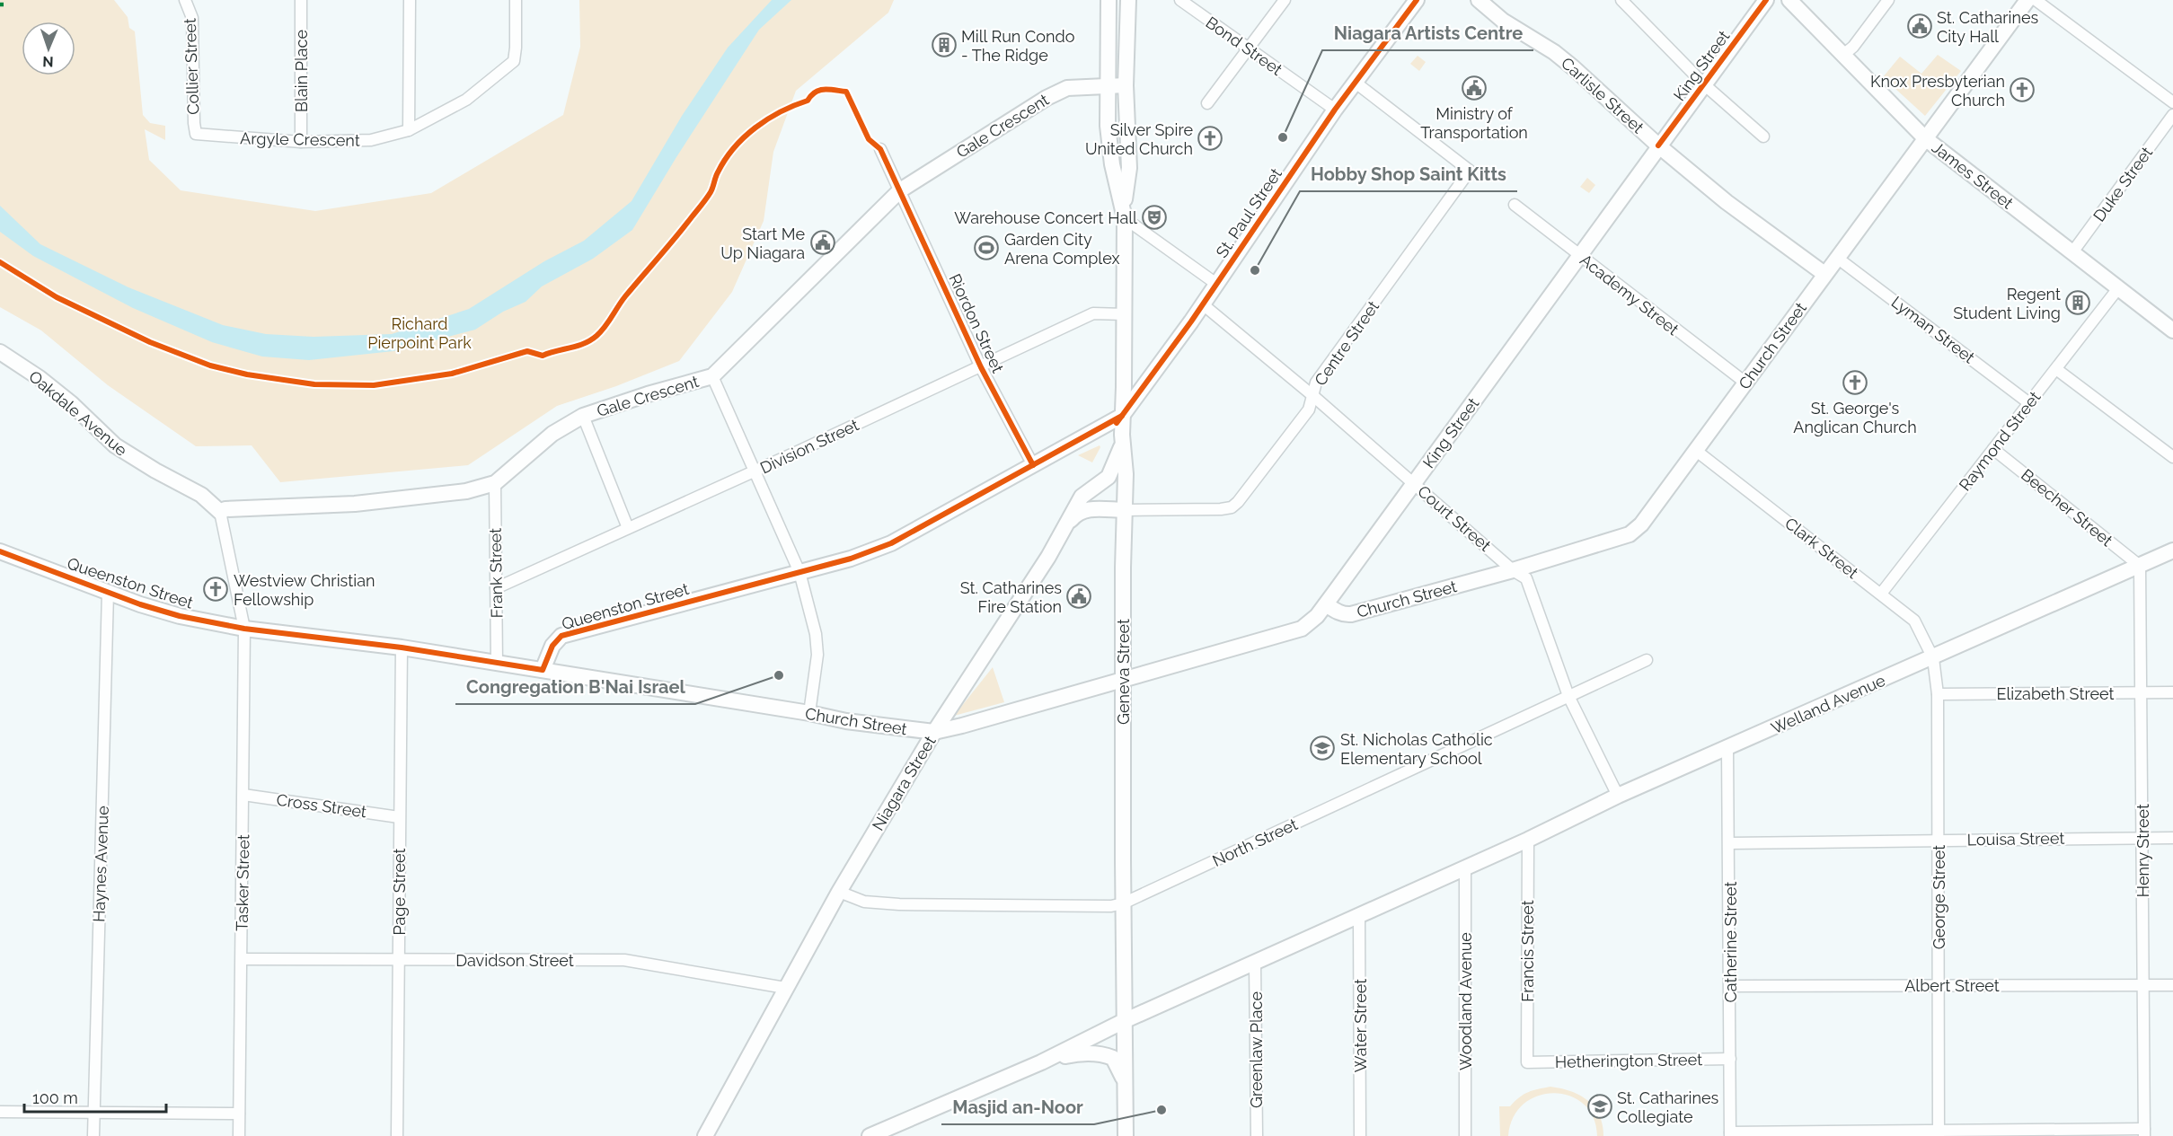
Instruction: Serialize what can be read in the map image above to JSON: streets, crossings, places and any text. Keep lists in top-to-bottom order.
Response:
{
  "streets": {
    "main road": [
      "King Street",
      "Carlisle Street",
      "Gale Crescent",
      "James Street",
      "St. Paul Street",
      "Church Street",
      "Oakdale Avenue",
      "Queenston Street",
      "Geneva Street",
      "Welland Avenue",
      "Niagara Street"
    ],
    "street": [
      "Bond Street",
      "Collier Street",
      "Blain Place",
      "Argyle Crescent",
      "Duke Street",
      "Academy Street",
      "Riordon Street",
      "Lyman Street",
      "Centre Street",
      "Raymond Street",
      "Division Street",
      "Beecher Street",
      "Court Street",
      "Clark Street",
      "Frank Street",
      "Elizabeth Street",
      "Cross Street",
      "Louisa Street",
      "North Street",
      "Henry Street",
      "Haynes Avenue",
      "Tasker Street",
      "Page Street",
      "George Street",
      "Catherine Street",
      "Francis Street",
      "Davidson Street",
      "Albert Street",
      "Woodland Avenue",
      "Water Street",
      "Greenlaw Place",
      "Hetherington Street"
    ]
  },
  "crossings": [
    ["Bond Street", "St. Paul Street"],
    ["King Street", "Carlisle Street"],
    ["King Street", "Academy Street"],
    ["King Street", "Church Street"],
    ["King Street", "Court Street"],
    ["Collier Street", "Argyle Crescent"],
    ["Blain Place", "Argyle Crescent"],
    ["Carlisle Street", "Church Street"],
    ["Gale Crescent", "Riordon Street"],
    ["Gale Crescent", "Oakdale Avenue"],
    ["Gale Crescent", "Frank Street"],
    ["Gale Crescent", "Geneva Street"],
    ["James Street", "Duke Street"],
    ["James Street", "Church Street"],
    ["James Street", "Raymond Street"],
    ["St. Paul Street", "Centre Street"],
    ["St. Paul Street", "Court Street"],
    ["St. Paul Street", "Queenston Street"],
    ["St. Paul Street", "Geneva Street"],
    ["Academy Street", "Church Street"],
    ["Riordon Street", "Division Street"],
    ["Riordon Street", "Queenston Street"],
    ["Lyman Street", "Church Street"],
    ["Lyman Street", "Raymond Street"],
    ["Centre Street", "Court Street"],
    ["Centre Street", "Geneva Street"],
    ["Church Street", "Court Street"],
    ["Church Street", "Clark Street"],
    ["Church Street", "Queenston Street"],
    ["Church Street", "Geneva Street"],
    ["Church Street", "Niagara Street"],
    ["Raymond Street", "Beecher Street"],
    ["Raymond Street", "Clark Street"],
    ["Division Street", "Frank Street"],
    ["Division Street", "Geneva Street"],
    ["Beecher Street", "Welland Avenue"],
    ["Beecher Street", "Henry Street"],
    ["Court Street", "Welland Avenue"],
    ["Court Street", "North Street"],
    ["Clark Street", "Welland Avenue"],
    ["Clark Street", "George Street"],
    ["Frank Street", "Queenston Street"],
    ["Queenston Street", "Geneva Street"],
    ["Queenston Street", "Haynes Avenue"],
    ["Queenston Street", "Tasker Street"],
    ["Queenston Street", "Page Street"],
    ["Geneva Street", "Welland Avenue"],
    ["Geneva Street", "Niagara Street"],
    ["Geneva Street", "North Street"],
    ["Elizabeth Street", "Henry Street"],
    ["Elizabeth Street", "George Street"],
    ["Welland Avenue", "Henry Street"],
    ["Welland Avenue", "George Street"],
    ["Welland Avenue", "Catherine Street"],
    ["Welland Avenue", "Francis Street"],
    ["Welland Avenue", "Woodland Avenue"],
    ["Welland Avenue", "Water Street"],
    ["Welland Avenue", "Greenlaw Place"],
    ["Niagara Street", "North Street"],
    ["Niagara Street", "Davidson Street"],
    ["Cross Street", "Tasker Street"],
    ["Cross Street", "Page Street"],
    ["Louisa Street", "Henry Street"],
    ["Louisa Street", "George Street"],
    ["Louisa Street", "Catherine Street"],
    ["Henry Street", "Albert Street"],
    ["Tasker Street", "Davidson Street"],
    ["Page Street", "Davidson Street"],
    ["George Street", "Albert Street"],
    ["Catherine Street", "Albert Street"],
    ["Catherine Street", "Hetherington Street"],
    ["Francis Street", "Hetherington Street"]
  ],
  "parks": ["Richard Pierpoint Park"],
  "places": {
    "public building": [
      "St. Catharines City Hall",
      "Ministry of Transportation",
      "Start Me Up Niagara",
      "St. Catharines Fire Station"
    ],
    "building": ["Mill Run Condo - The Ridge", "Regent Student Living"],
    "church": [
      "Knox Presbyterian Church",
      "Silver Spire United Church",
      "St. George's Anglican Church",
      "Westview Christian Fellowship"
    ],
    "other": [
      "Niagara Artists Centre",
      "Hobby Shop Saint Kitts",
      "Congregation B'Nai Israel",
      "Masjid an-Noor"
    ],
    "theatre": ["Warehouse Concert Hall"],
    "sports": ["Garden City Arena Complex"],
    "school or university": ["St. Nicholas Catholic Elementary School", "St. Catharines Collegiate"]
  },
  "scale_bar": "100 m",
  "north": "bottom"
}
